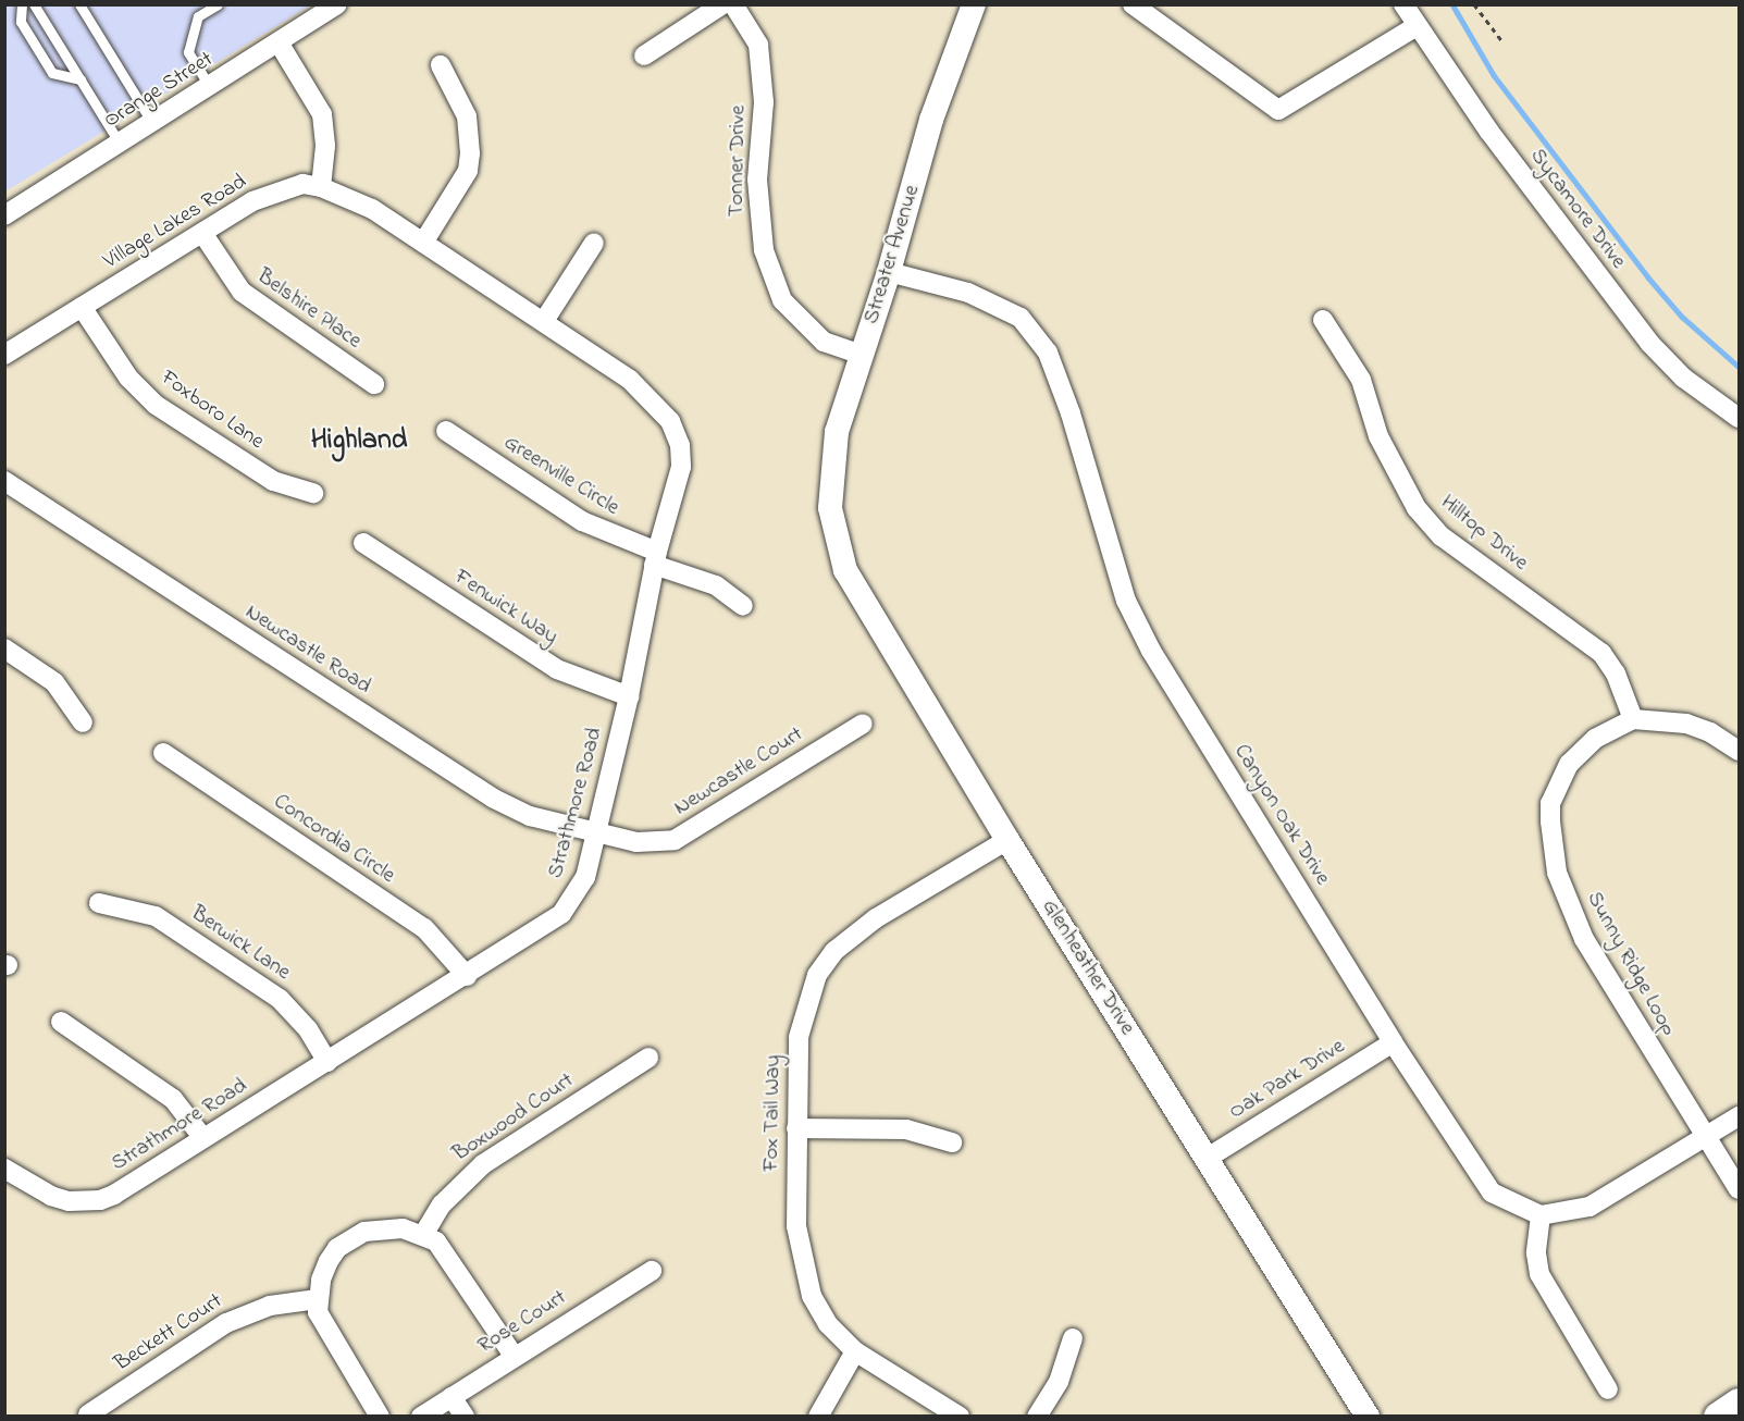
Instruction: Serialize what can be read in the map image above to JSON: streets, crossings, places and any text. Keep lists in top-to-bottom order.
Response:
{
  "streets": {
    "street": [
      "Orange Street",
      "Tonner Drive",
      "Sycamore Drive",
      "Village Lakes Road",
      "Streater Avenue",
      "Belshire Place",
      "Foxboro Lane",
      "Greenville Circle",
      "Hilltop Drive",
      "Fenwick Way",
      "Newcastle Road",
      "Newcastle Court",
      "Strathmore Road",
      "Canyon Oak Drive",
      "Concordia Circle",
      "Berwick Lane",
      "Sunny Ridge Loop",
      "Glenheather Drive",
      "Oak Park Drive",
      "Fox Tail Way",
      "Boxwood Court",
      "Rose Court",
      "Beckett Court"
    ]
  },
  "crossings": [
    ["Tonner Drive", "Streater Avenue"],
    ["Village Lakes Road", "Belshire Place"],
    ["Village Lakes Road", "Foxboro Lane"],
    ["Village Lakes Road", "Strathmore Road"],
    ["Streater Avenue", "Canyon Oak Drive"],
    ["Streater Avenue", "Glenheather Drive"],
    ["Greenville Circle", "Strathmore Road"],
    ["Hilltop Drive", "Sunny Ridge Loop"],
    ["Fenwick Way", "Strathmore Road"],
    ["Newcastle Road", "Newcastle Court"],
    ["Newcastle Road", "Strathmore Road"],
    ["Newcastle Court", "Strathmore Road"],
    ["Strathmore Road", "Concordia Circle"],
    ["Strathmore Road", "Berwick Lane"],
    ["Canyon Oak Drive", "Oak Park Drive"],
    ["Glenheather Drive", "Oak Park Drive"],
    ["Glenheather Drive", "Fox Tail Way"]
  ],
  "districts": ["Highland"]
}
